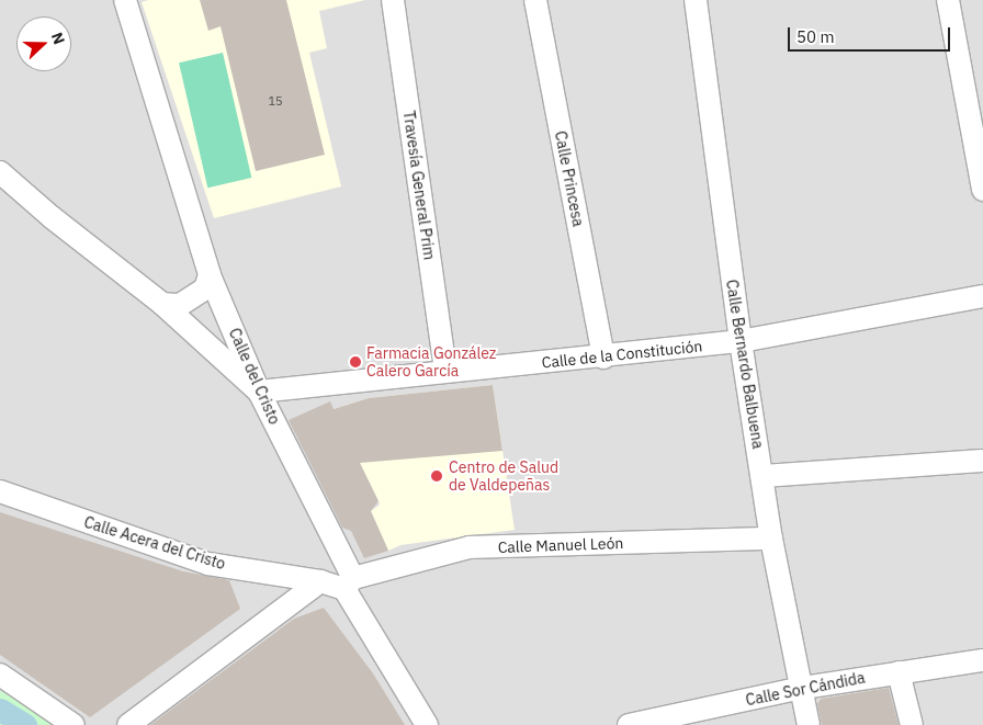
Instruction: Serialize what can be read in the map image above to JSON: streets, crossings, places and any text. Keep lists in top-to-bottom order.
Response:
{
  "streets": {
    "street": [
      "Calle Princesa",
      "Travesía General Prim",
      "Calle de la Constitución",
      "Calle Bernardo Balbuena",
      "Calle del Cristo",
      "Calle Acera del Cristo",
      "Calle Manuel León",
      "Calle Sor Cándida"
    ]
  },
  "crossings": [
    ["Calle Princesa", "Calle de la Constitución"],
    ["Travesía General Prim", "Calle de la Constitución"],
    ["Calle de la Constitución", "Calle Bernardo Balbuena"],
    ["Calle de la Constitución", "Calle del Cristo"],
    ["Calle Bernardo Balbuena", "Calle Manuel León"],
    ["Calle Bernardo Balbuena", "Calle Sor Cándida"],
    ["Calle del Cristo", "Calle Acera del Cristo"],
    ["Calle del Cristo", "Calle Manuel León"],
    ["Calle Acera del Cristo", "Calle Manuel León"]
  ],
  "places": ["Farmacia González Calero García", "Centro de Salud de Valdepeñas"],
  "house_numbers": ["15"],
  "scale_bar": "50 m",
  "north": "right"
}
